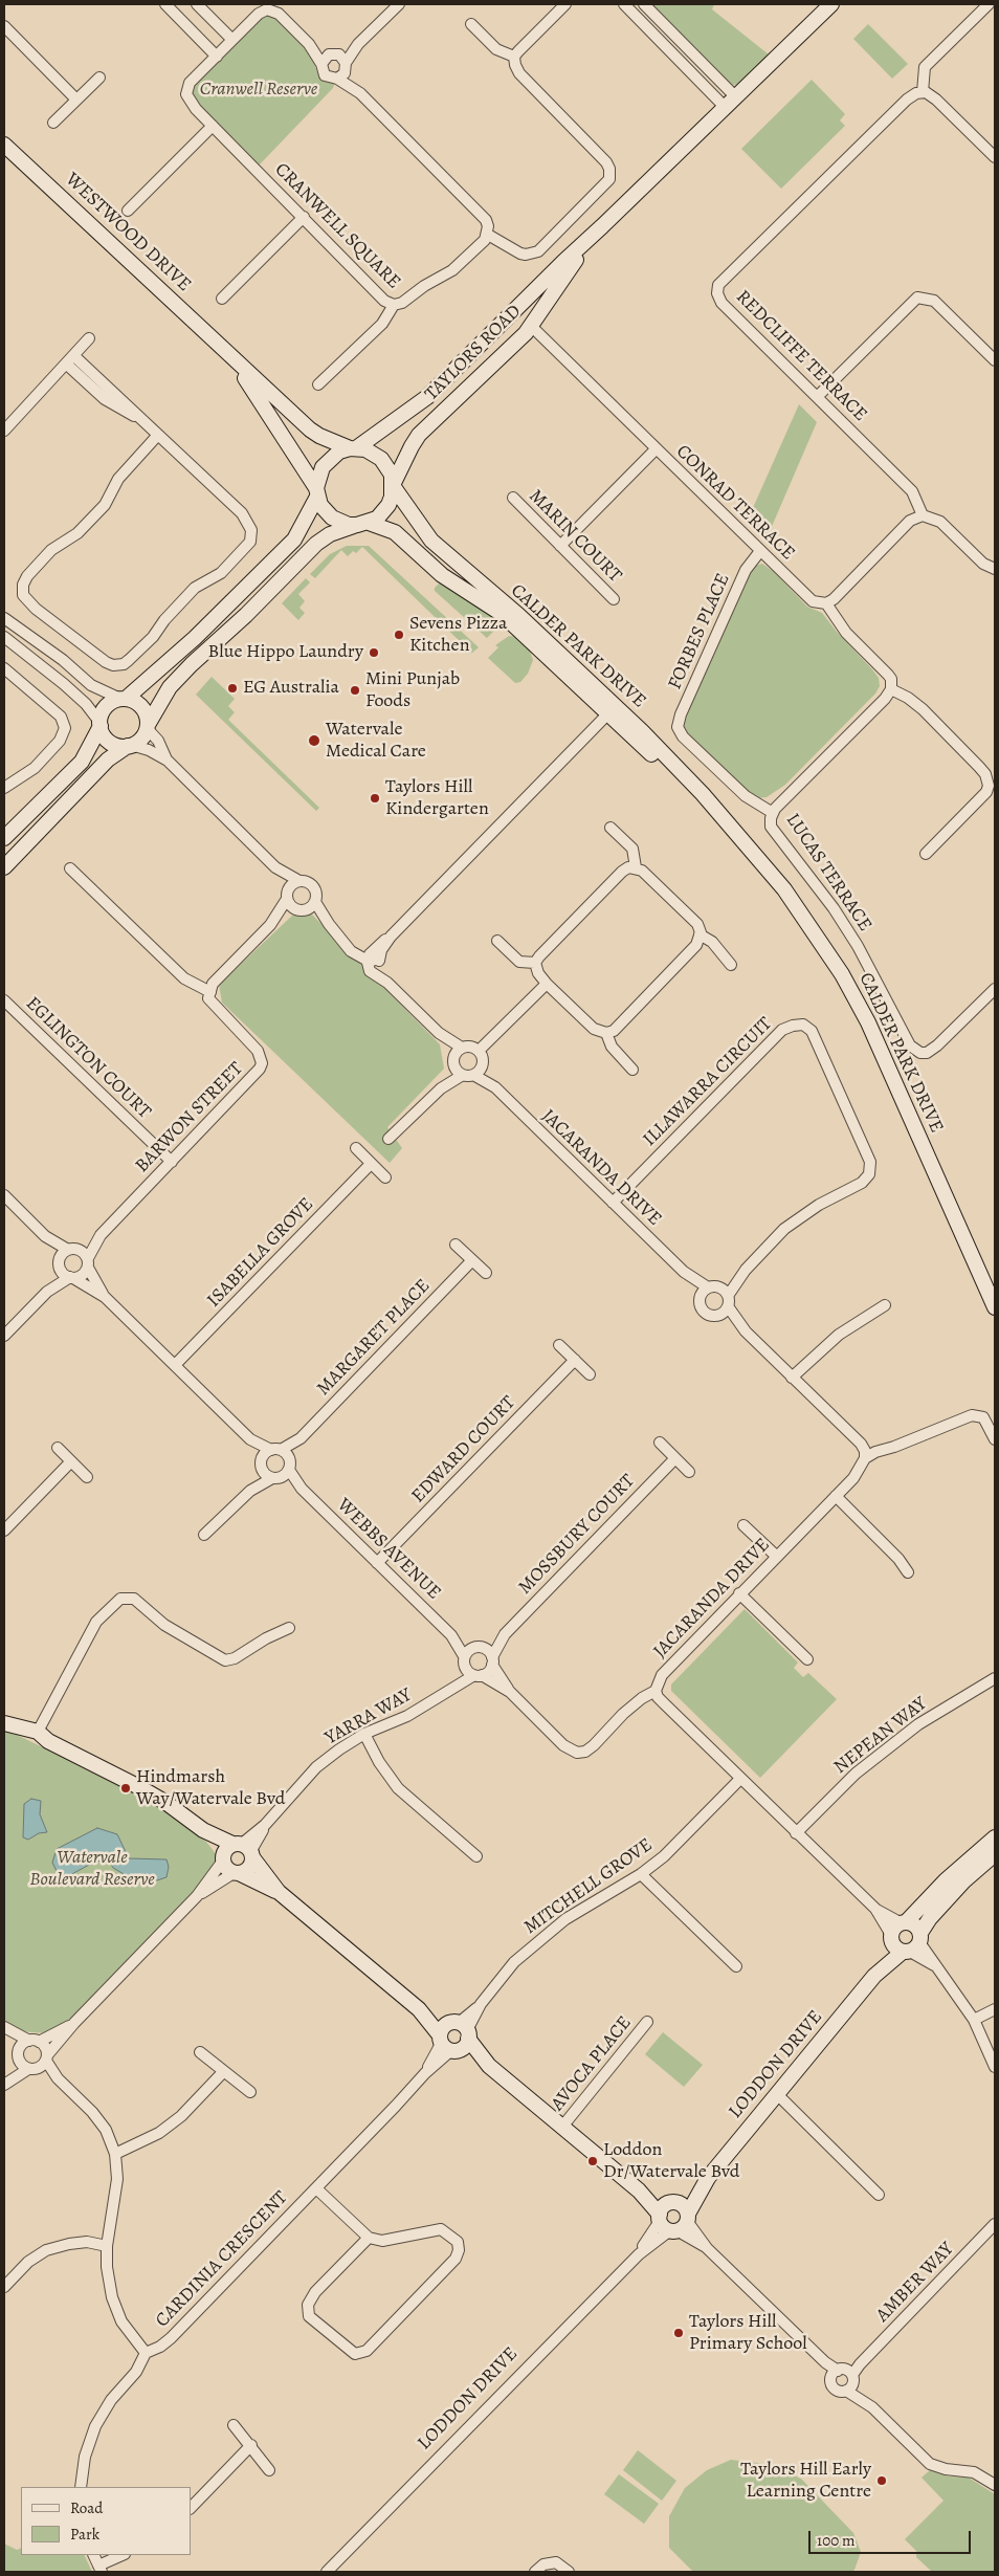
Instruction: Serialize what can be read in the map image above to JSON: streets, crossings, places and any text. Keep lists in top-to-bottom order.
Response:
{
  "streets": {
    "street": [
      "CRANWELL SQUARE",
      "WESTWOOD DRIVE",
      "TAYLORS ROAD",
      "REDCLIFFE TERRACE",
      "CONRAD TERRACE",
      "MARIN COURT",
      "FORBES PLACE",
      "CALDER PARK DRIVE",
      "LUCAS TERRACE",
      "EGLINGTON COURT",
      "ILLAWARRA CIRCUIT",
      "BARWON STREET",
      "JACARANDA DRIVE",
      "ISABELLA GROVE",
      "MARGARET PLACE",
      "EDWARD COURT",
      "MOSSBURY COURT",
      "WEBBS AVENUE",
      "YARRA WAY",
      "NEPEAN WAY",
      "MITCHELL GROVE",
      "AVOCA PLACE",
      "LODDON DRIVE",
      "CARDINIA CRESCENT",
      "AMBER WAY"
    ]
  },
  "crossings": [
    ["WESTWOOD DRIVE", "TAYLORS ROAD"],
    ["WESTWOOD DRIVE", "CALDER PARK DRIVE"],
    ["TAYLORS ROAD", "CONRAD TERRACE"],
    ["TAYLORS ROAD", "CALDER PARK DRIVE"],
    ["CONRAD TERRACE", "FORBES PLACE"],
    ["FORBES PLACE", "LUCAS TERRACE"],
    ["EGLINGTON COURT", "BARWON STREET"],
    ["ILLAWARRA CIRCUIT", "JACARANDA DRIVE"],
    ["MARGARET PLACE", "WEBBS AVENUE"],
    ["EDWARD COURT", "WEBBS AVENUE"],
    ["MOSSBURY COURT", "WEBBS AVENUE"],
    ["MOSSBURY COURT", "YARRA WAY"],
    ["WEBBS AVENUE", "YARRA WAY"]
  ],
  "parks": ["Cranwell Reserve", "Watervale Boulevard Reserve"],
  "places": [
    "Sevens Pizza Kitchen",
    "Blue Hippo Laundry",
    "EG Australia",
    "Mini Punjab Foods",
    "Watervale Medical Care",
    "Taylors Hill Kindergarten",
    "Hindmarsh Way/Watervale Bvd",
    "Loddon Dr/Watervale Bvd",
    "Taylors Hill Primary School",
    "Taylors Hill Early Learning Centre"
  ],
  "legend": ["Road", "Park"],
  "scale_bar": "100 m"
}
